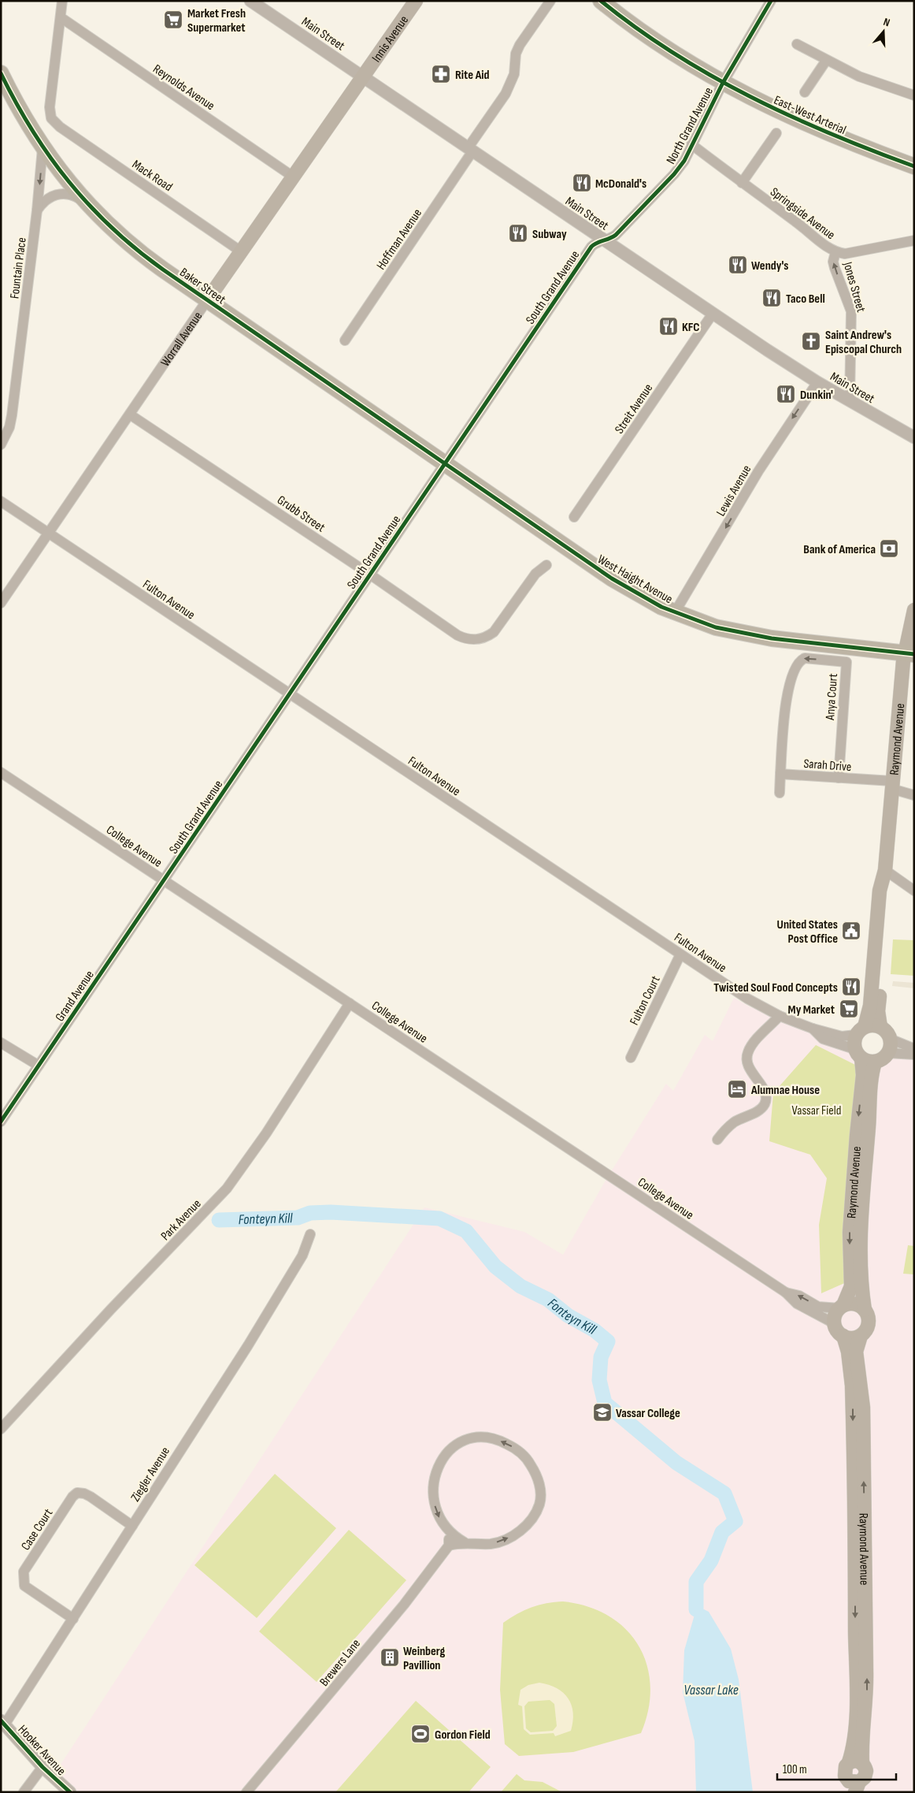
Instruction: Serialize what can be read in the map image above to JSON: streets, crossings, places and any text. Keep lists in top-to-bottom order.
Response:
{
  "streets": {
    "highway": ["East-West Arterial", "Baker Street", "West Haight Avenue"],
    "main road": ["Innis Avenue", "Worrall Avenue", "Raymond Avenue"],
    "street": [
      "Main Street",
      "Reynolds Avenue",
      "North Grand Avenue",
      "Mack Road",
      "Springside Avenue",
      "Hoffman Avenue",
      "Fountain Place",
      "South Grand Avenue",
      "Jones Street",
      "Streit Avenue",
      "Lewis Avenue",
      "Grubb Street",
      "Fulton Avenue",
      "Anya Court",
      "Sarah Drive",
      "College Avenue",
      "Grand Avenue",
      "Fulton Court",
      "Park Avenue",
      "Ziegler Avenue",
      "Case Court",
      "Brewers Lane",
      "Hooker Avenue"
    ]
  },
  "crossings": [
    ["Main Street", "Innis Avenue"],
    ["Main Street", "North Grand Avenue"],
    ["Main Street", "Hoffman Avenue"],
    ["Main Street", "South Grand Avenue"],
    ["Main Street", "Jones Street"],
    ["Main Street", "Worrall Avenue"],
    ["Main Street", "Streit Avenue"],
    ["Main Street", "Lewis Avenue"],
    ["Innis Avenue", "Worrall Avenue"],
    ["Reynolds Avenue", "Mack Road"],
    ["Reynolds Avenue", "Worrall Avenue"],
    ["East-West Arterial", "North Grand Avenue"],
    ["North Grand Avenue", "Springside Avenue"],
    ["North Grand Avenue", "South Grand Avenue"],
    ["Mack Road", "Worrall Avenue"],
    ["Springside Avenue", "Jones Street"],
    ["Fountain Place", "Baker Street"],
    ["Baker Street", "South Grand Avenue"],
    ["Baker Street", "Worrall Avenue"],
    ["Baker Street", "West Haight Avenue"],
    ["South Grand Avenue", "Grubb Street"],
    ["South Grand Avenue", "West Haight Avenue"],
    ["South Grand Avenue", "Fulton Avenue"],
    ["South Grand Avenue", "College Avenue"],
    ["South Grand Avenue", "Grand Avenue"],
    ["Worrall Avenue", "Grubb Street"],
    ["Worrall Avenue", "Fulton Avenue"],
    ["Lewis Avenue", "West Haight Avenue"],
    ["West Haight Avenue", "Raymond Avenue"],
    ["Fulton Avenue", "Raymond Avenue"],
    ["Fulton Avenue", "Fulton Court"],
    ["Anya Court", "Sarah Drive"],
    ["Raymond Avenue", "Sarah Drive"],
    ["Raymond Avenue", "College Avenue"],
    ["College Avenue", "Grand Avenue"],
    ["College Avenue", "Park Avenue"],
    ["Ziegler Avenue", "Case Court"],
    ["Ziegler Avenue", "Hooker Avenue"]
  ],
  "one_way": ["Jones Street", "Lewis Avenue"],
  "water": ["Fonteyn Kill", "Vassar Lake"],
  "parks": ["Vassar Field"],
  "places": {
    "supermarket": ["Market Fresh Supermarket", "My Market"],
    "pharmacy": ["Rite Aid"],
    "restaurant": [
      "McDonald's",
      "Subway",
      "Wendy's",
      "Taco Bell",
      "KFC",
      "Dunkin'",
      "Twisted Soul Food Concepts"
    ],
    "church": ["Saint Andrew's Episcopal Church"],
    "bank": ["Bank of America"],
    "public building": ["United States Post Office"],
    "hotel": ["Alumnae House"],
    "school or university": ["Vassar College"],
    "building": ["Weinberg Pavillion"],
    "sports": ["Gordon Field"]
  },
  "scale_bar": "100 m",
  "north": "top"
}
